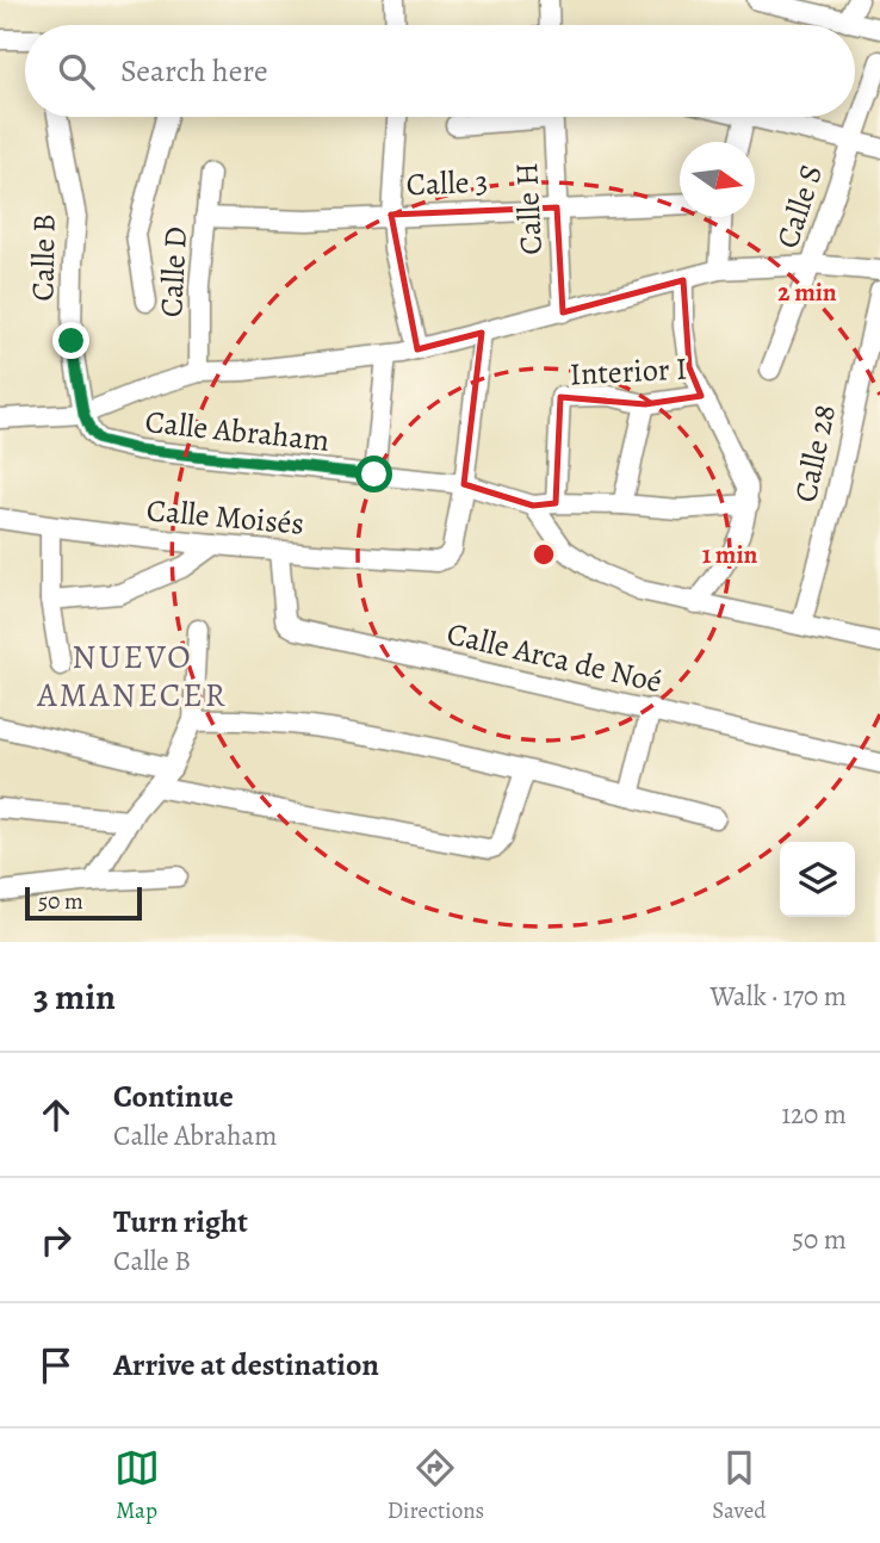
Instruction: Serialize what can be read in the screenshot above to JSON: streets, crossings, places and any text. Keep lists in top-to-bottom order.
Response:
{
  "streets": {
    "street": [
      "Calle 3",
      "Calle S",
      "Calle H",
      "Calle B",
      "Calle D",
      "Interior I",
      "Calle Abraham",
      "Calle 28",
      "Calle Moisés",
      "Calle Arca de Noé"
    ]
  },
  "crossings": [
    ["Calle 3", "Calle H"],
    ["Calle 3", "Calle D"],
    ["Calle B", "Calle Abraham"],
    ["Interior I", "Calle Abraham"],
    ["Calle Abraham", "Calle Moisés"],
    ["Calle Moisés", "Calle Arca de Noé"]
  ],
  "districts": ["NUEVO AMANECER"],
  "scale_bar": "50 m",
  "north": "right",
  "page": {
    "search": "Search here",
    "scale": "50 m",
    "heading": ["3 min", "Walk · 170 m"],
    "list": [
      ["Continue", "Calle Abraham", "120 m"],
      ["Turn right", "Calle B", "50 m"],
      "Arrive at destination"
    ],
    "nav": ["Map", "Directions", "Saved"]
  },
  "rings": ["2 min", "1 min"]
}
